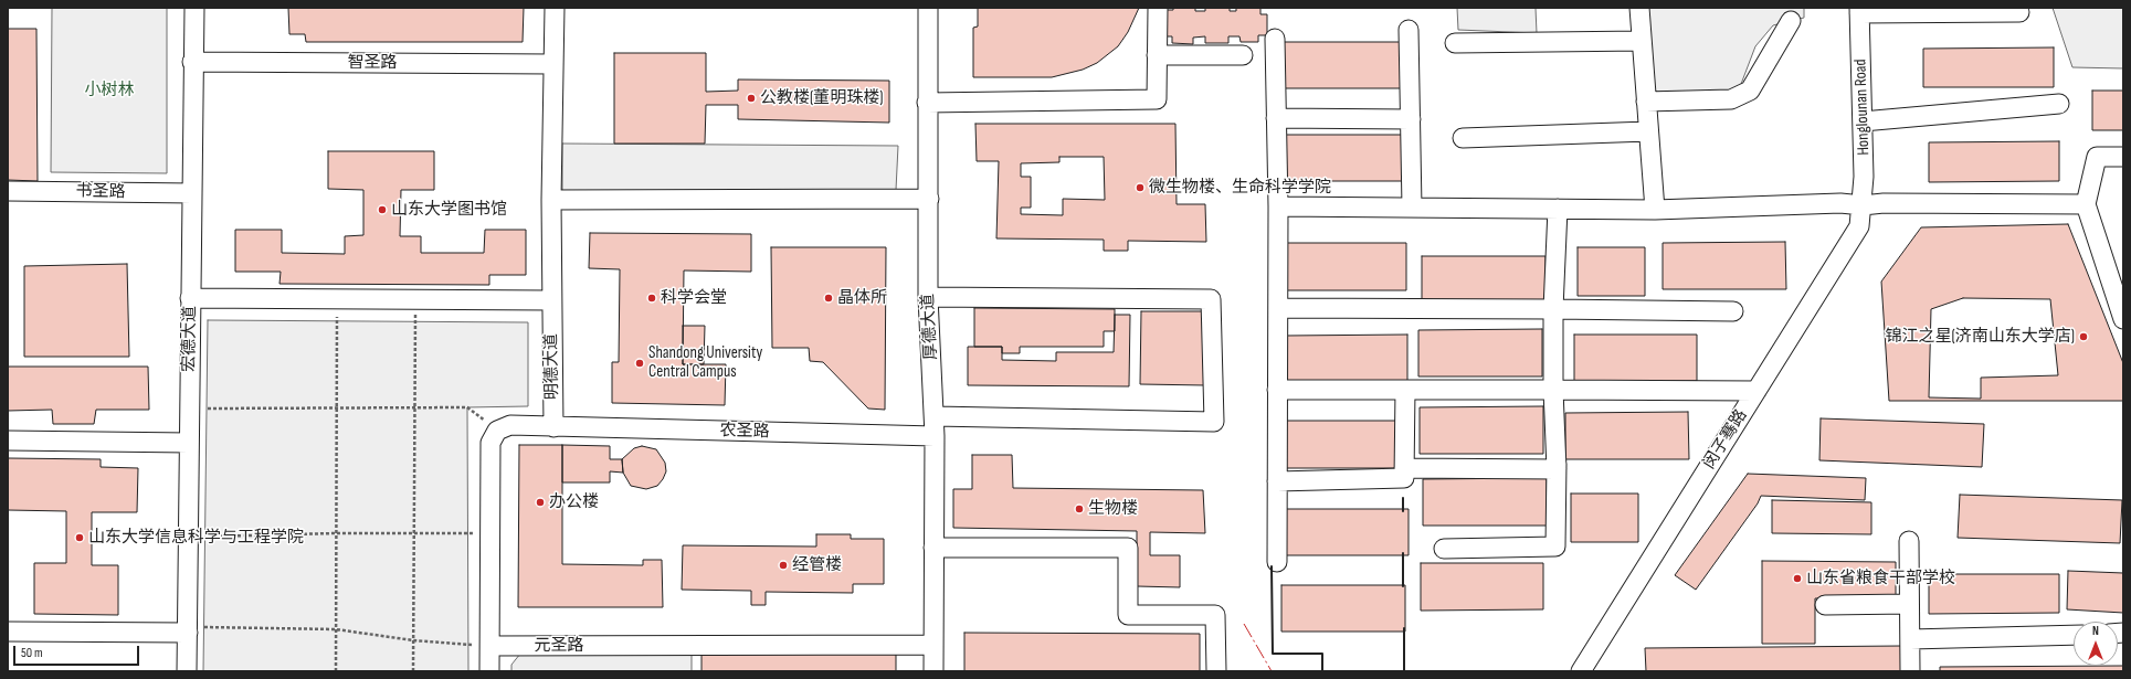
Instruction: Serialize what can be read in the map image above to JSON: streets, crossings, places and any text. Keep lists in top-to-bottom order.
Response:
{
  "streets": {
    "street": [
      "智圣路",
      "Honglounan Road",
      "书圣路",
      "厚德大道",
      "宏德大道",
      "明德大道",
      "农圣路",
      "闵子骞路",
      "元圣路"
    ]
  },
  "crossings": [
    ["智圣路", "宏德大道"],
    ["智圣路", "明德大道"],
    ["Honglounan Road", "闵子骞路"],
    ["书圣路", "宏德大道"],
    ["厚德大道", "农圣路"],
    ["厚德大道", "元圣路"],
    ["明德大道", "农圣路"]
  ],
  "parks": ["小树林"],
  "places": [
    "公教楼(董明珠楼)",
    "微生物楼、生命科学学院",
    "山东大学图书馆",
    "科学会堂",
    "晶体所",
    "锦江之星(济南山东大学店)",
    "Shandong University Central Campus",
    "办公楼",
    "生物楼",
    "山东大学信息科学与工程学院",
    "经管楼",
    "山东省粮食干部学校"
  ],
  "scale_bar": "50 m",
  "north": "top"
}
